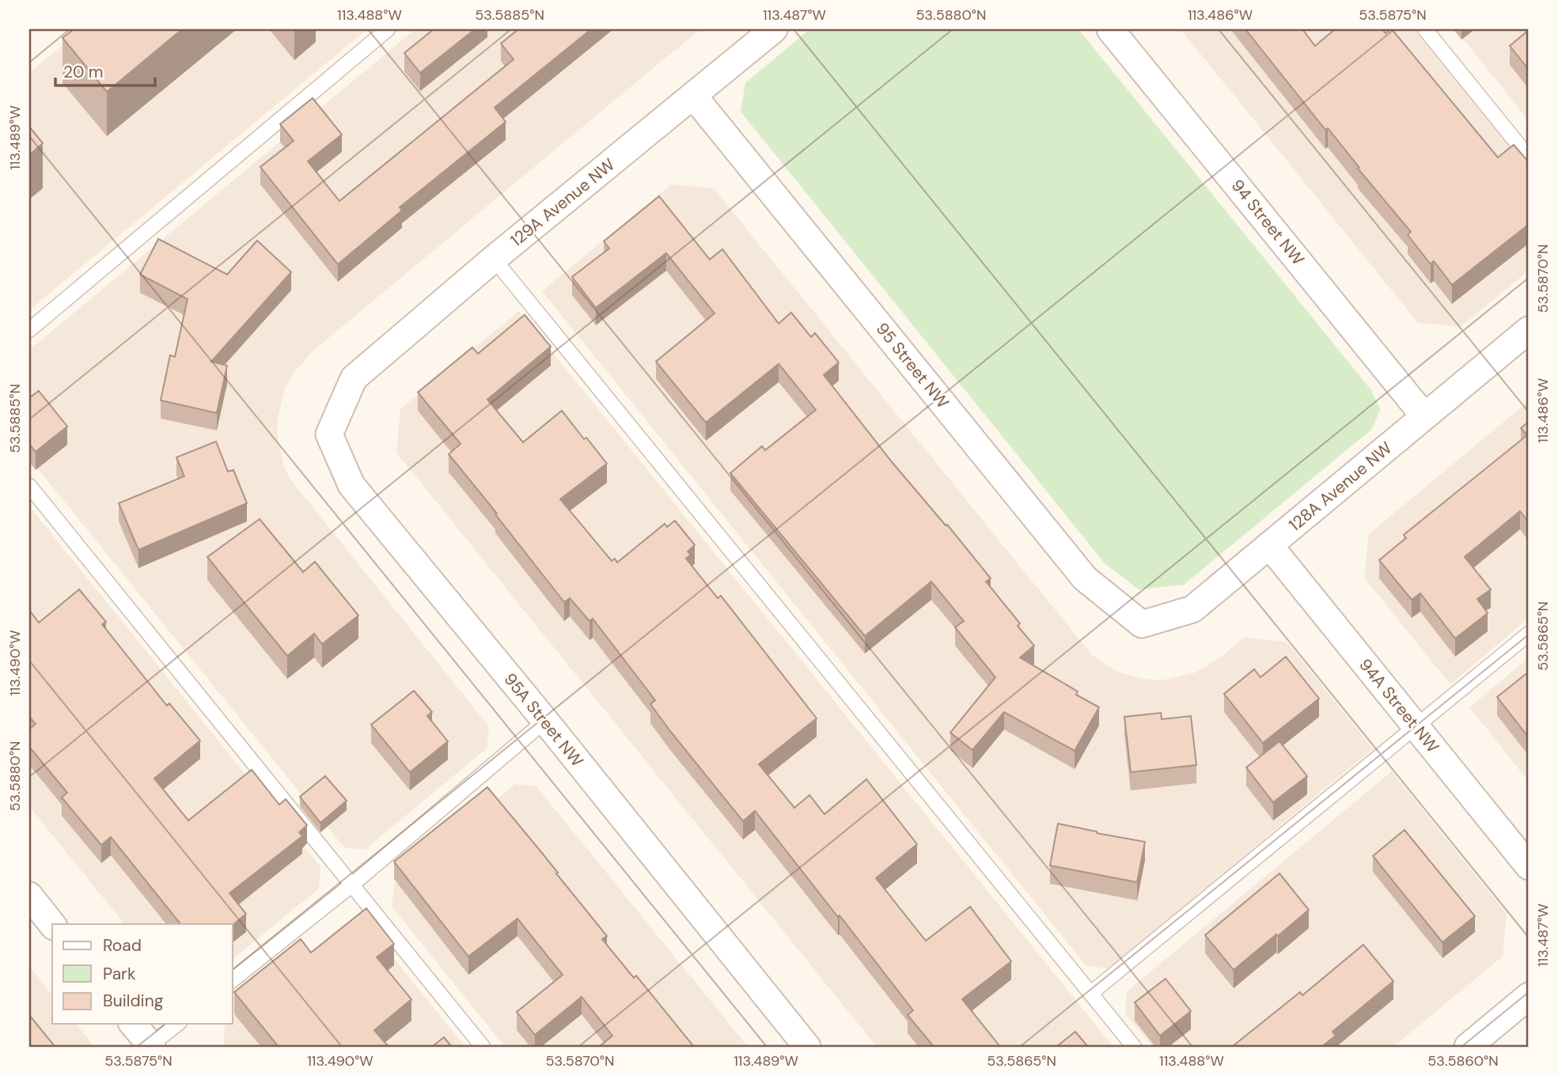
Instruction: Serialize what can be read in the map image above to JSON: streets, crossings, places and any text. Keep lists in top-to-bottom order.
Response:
{
  "streets": {
    "street": [
      "129A Avenue NW",
      "94 Street NW",
      "95 Street NW",
      "128A Avenue NW",
      "94A Street NW",
      "95A Street NW"
    ]
  },
  "crossings": [
    ["129A Avenue NW", "95 Street NW"],
    ["129A Avenue NW", "95A Street NW"],
    ["94 Street NW", "128A Avenue NW"],
    ["95 Street NW", "128A Avenue NW"],
    ["128A Avenue NW", "94A Street NW"]
  ],
  "legend": ["Road", "Park", "Building"],
  "scale_bar": "20 m",
  "coordinates": [
    "113.488°W",
    "53.5885°N",
    "113.487°W",
    "53.5880°N",
    "113.486°W",
    "53.5875°N",
    "113.489°W",
    "53.5870°N",
    "53.5865°N",
    "113.490°W",
    "53.5860°N"
  ]
}
